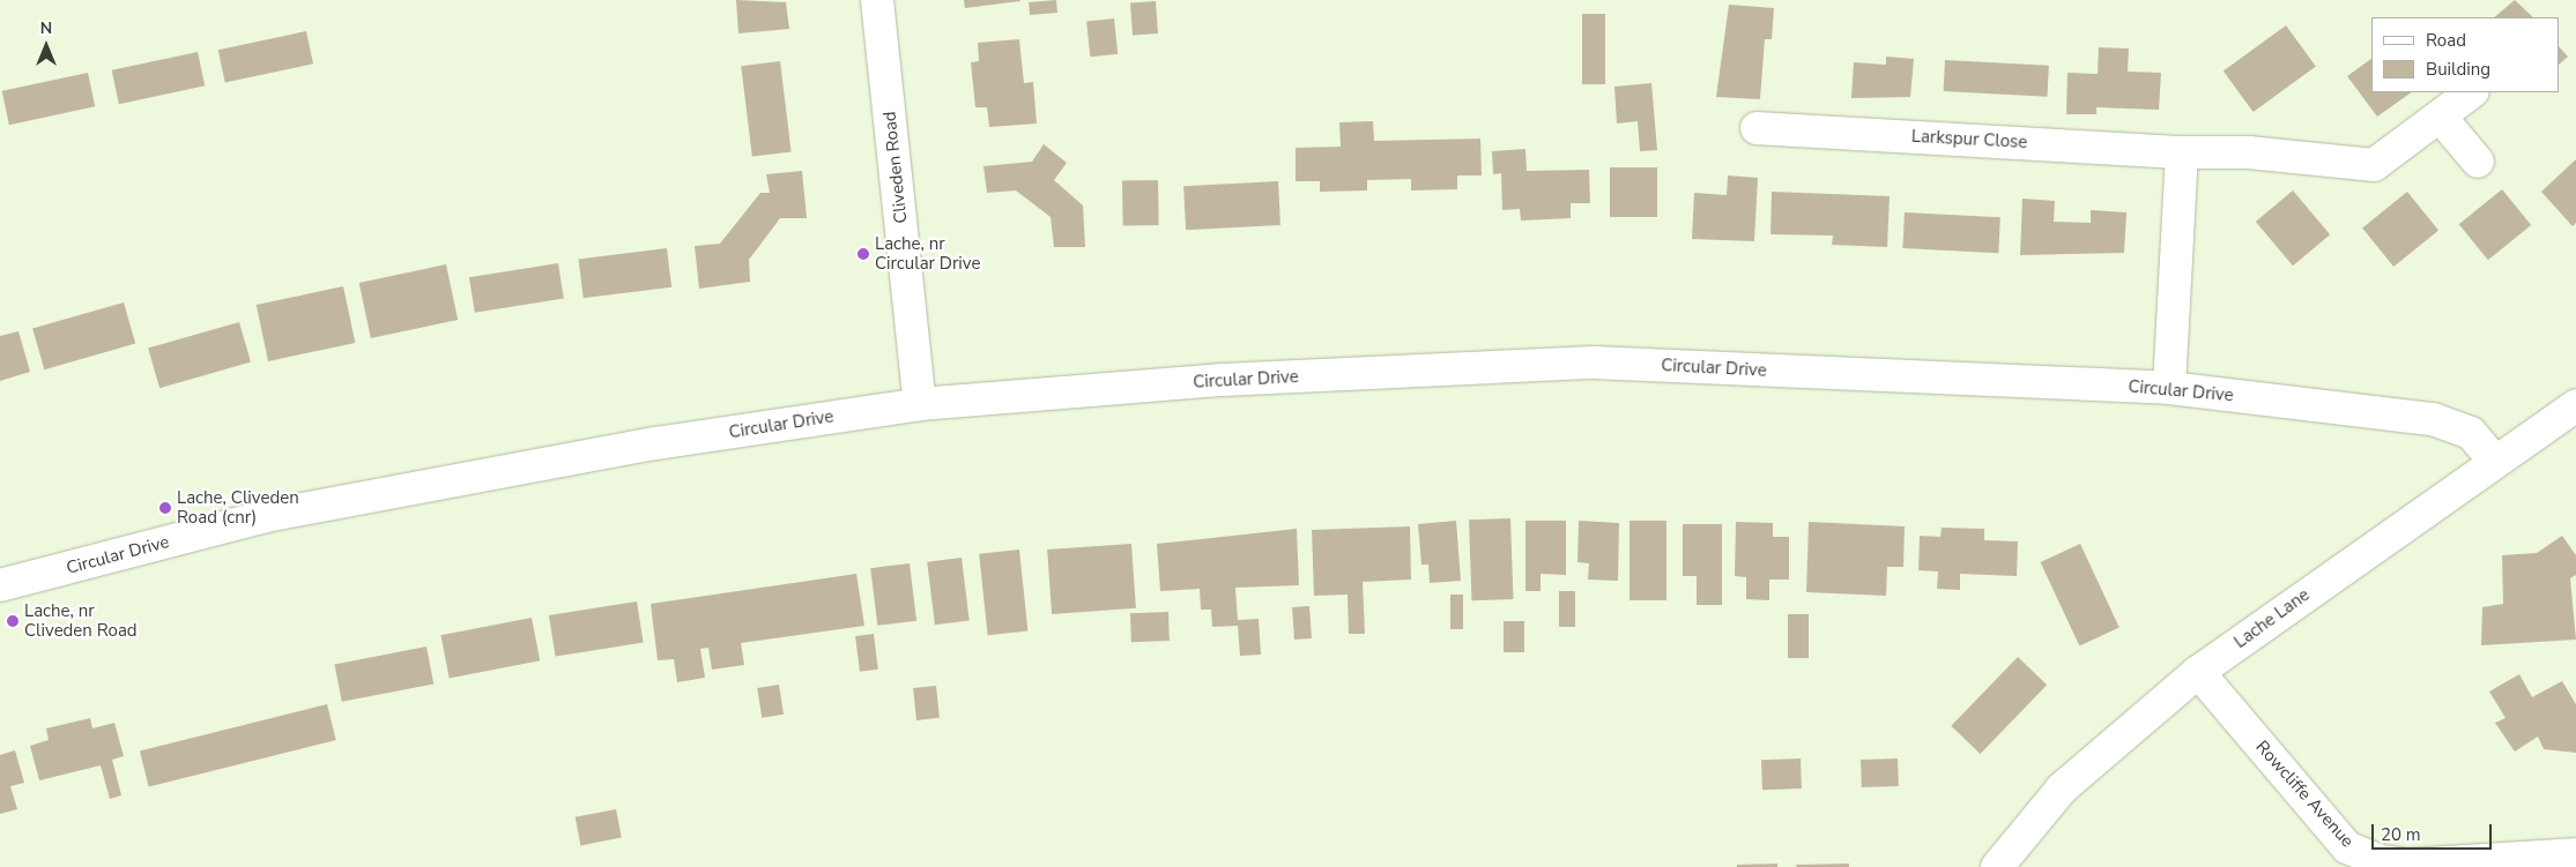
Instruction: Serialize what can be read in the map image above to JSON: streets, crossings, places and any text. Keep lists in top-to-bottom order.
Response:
{
  "streets": {
    "street": [
      "Larkspur Close",
      "Cliveden Road",
      "Circular Drive",
      "Lache Lane",
      "Rowcliffe Avenue"
    ]
  },
  "crossings": [
    ["Cliveden Road", "Circular Drive"],
    ["Circular Drive", "Lache Lane"],
    ["Lache Lane", "Rowcliffe Avenue"]
  ],
  "places": ["Lache, nr Circular Drive", "Lache, Cliveden Road (cnr)", "Lache, nr Cliveden Road"],
  "legend": ["Road", "Building"],
  "scale_bar": "20 m",
  "north": "top"
}
